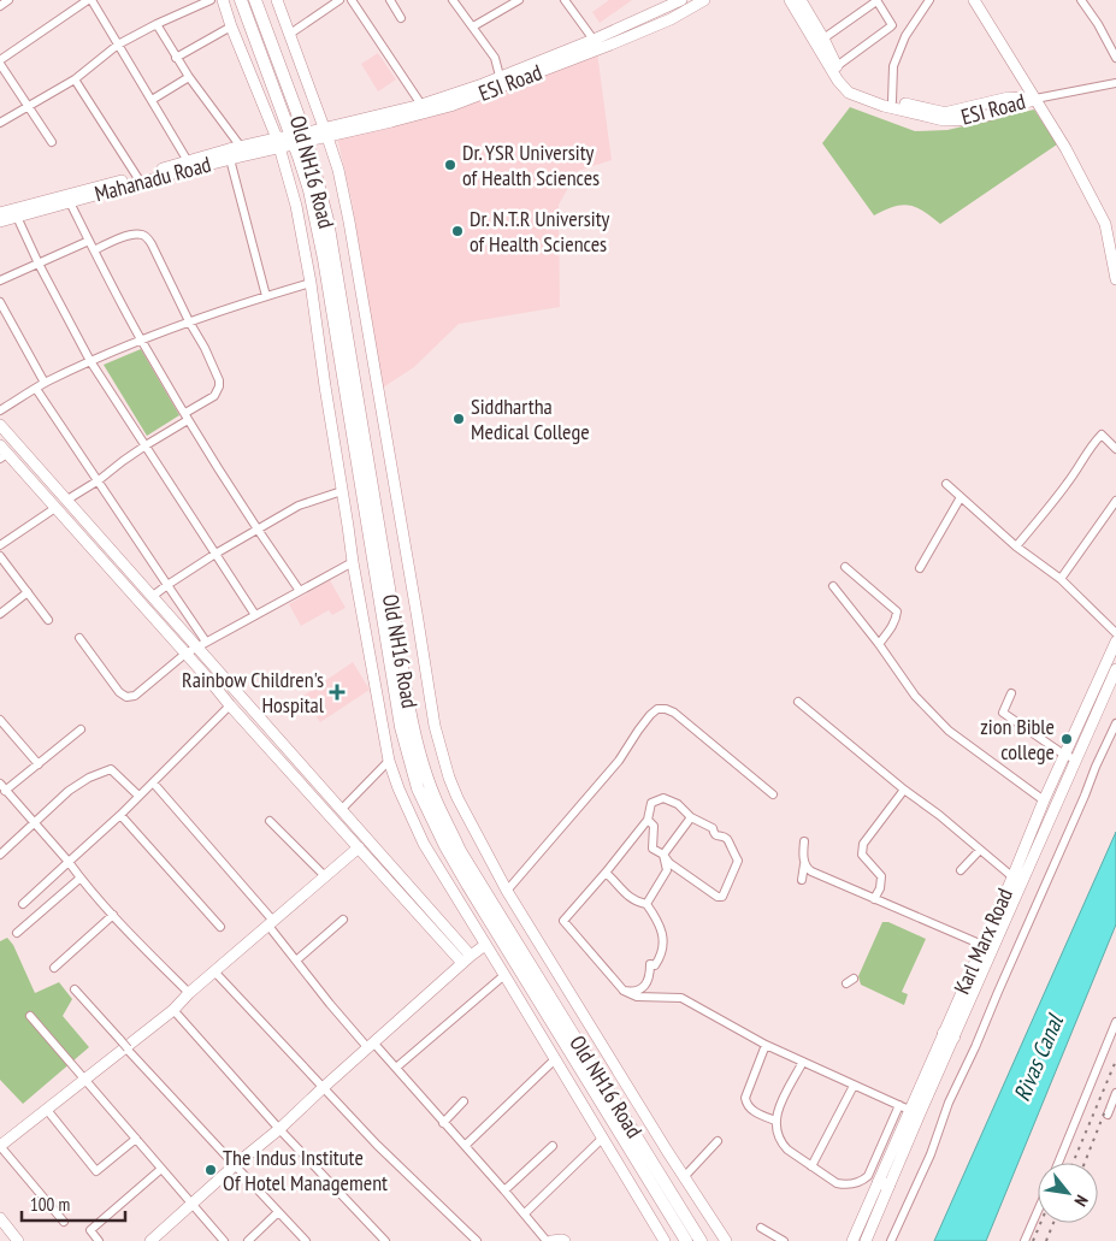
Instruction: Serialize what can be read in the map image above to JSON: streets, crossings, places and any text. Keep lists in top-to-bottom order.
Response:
{
  "streets": {
    "main road": ["Old NH16 Road"],
    "street": ["ESI Road", "Mahanadu Road", "Karl Marx Road"]
  },
  "crossings": [
    ["ESI Road", "Old NH16 Road"],
    ["ESI Road", "Mahanadu Road"],
    ["Old NH16 Road", "Mahanadu Road"]
  ],
  "water": ["Rivas Canal"],
  "places": {
    "other": [
      "Dr. YSR University of Health Sciences",
      "Dr. N.T.R University of Health Sciences",
      "Siddhartha Medical College",
      "zion Bible college",
      "The Indus Institute Of Hotel Management"
    ],
    "health": ["Rainbow Children's Hospital"]
  },
  "scale_bar": "100 m",
  "north": "bottom right"
}
